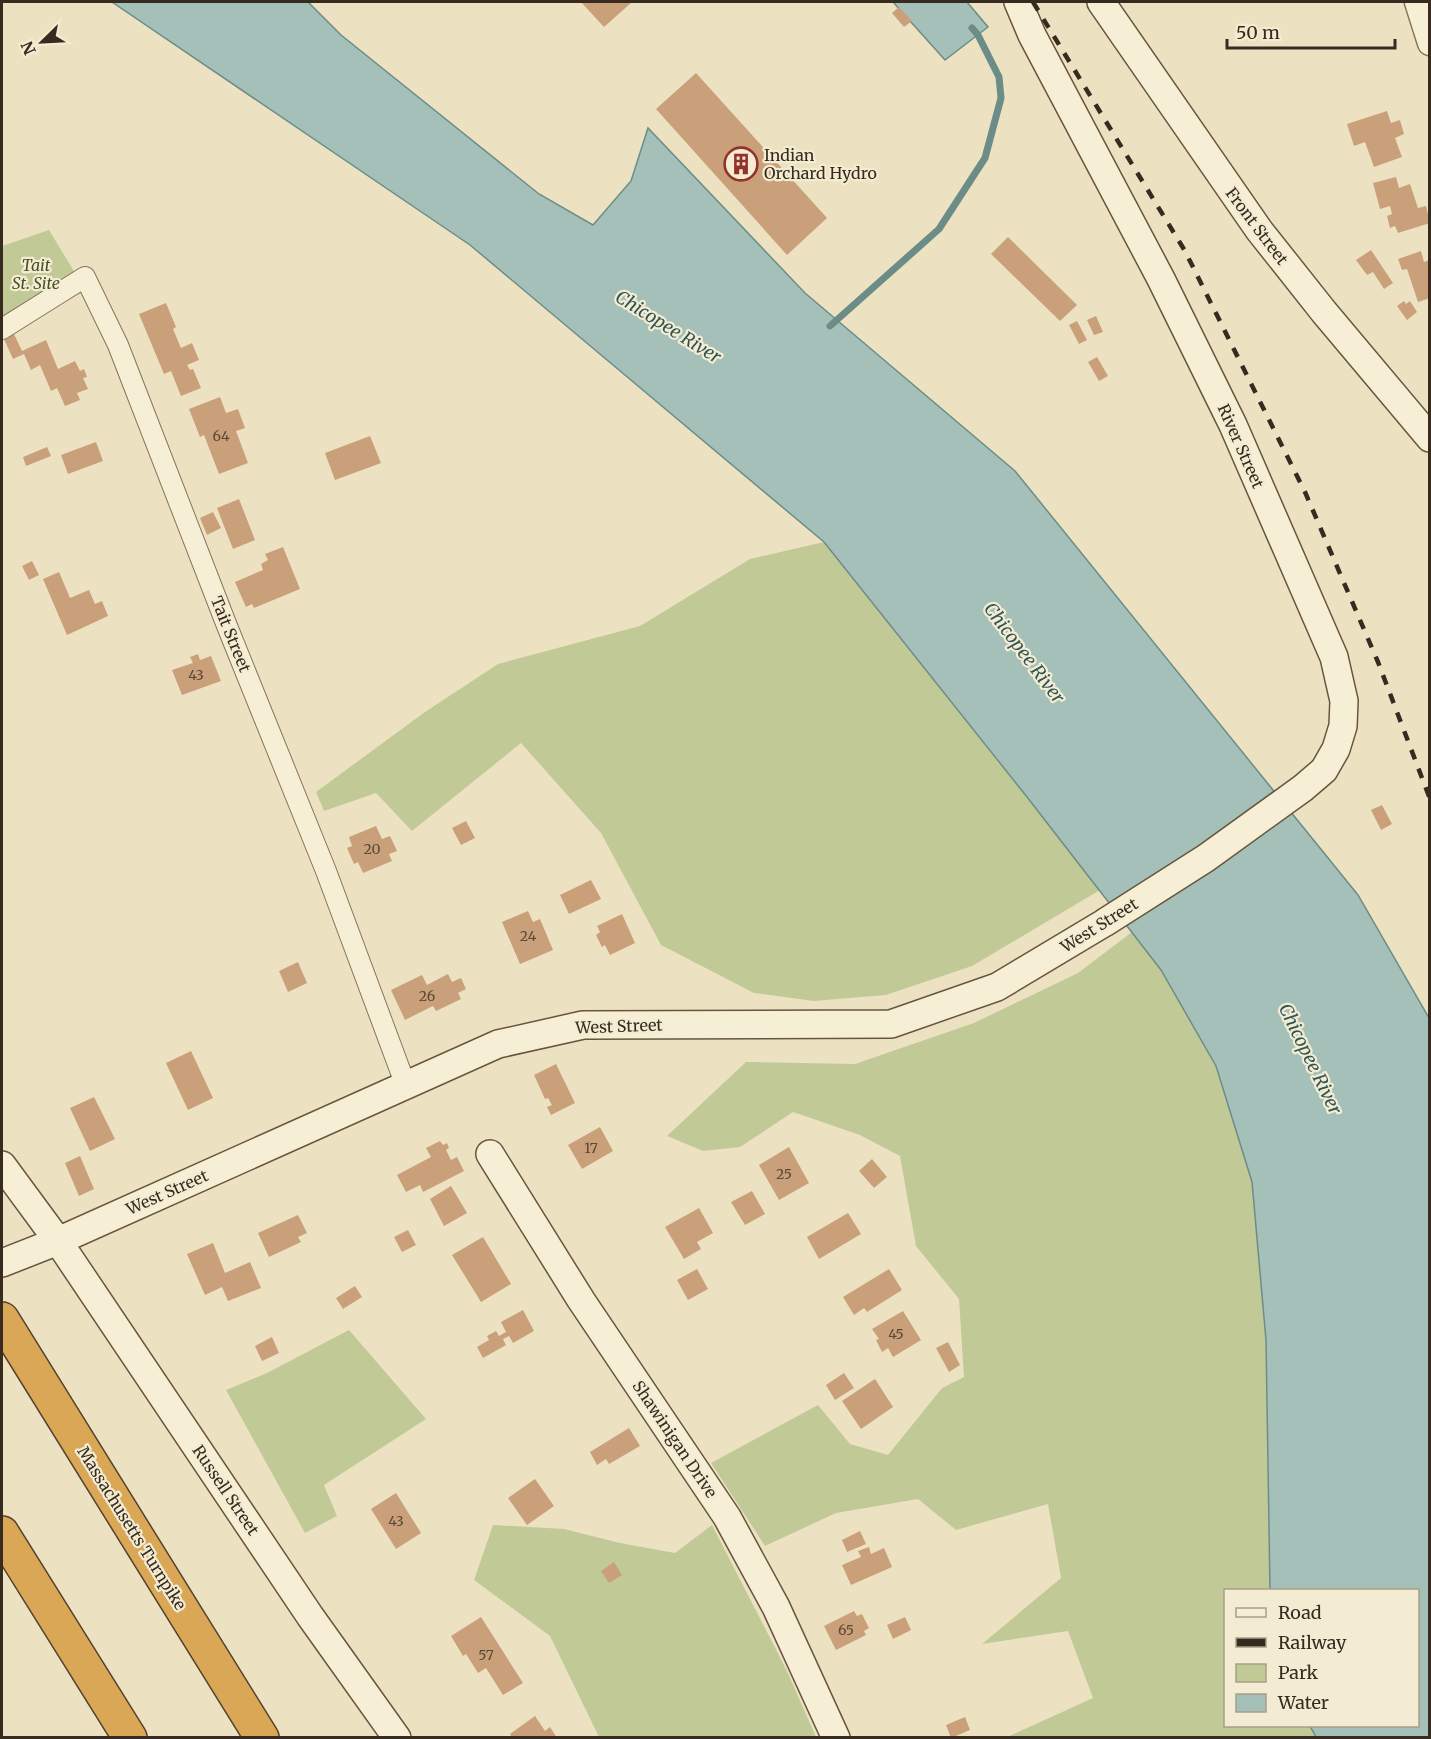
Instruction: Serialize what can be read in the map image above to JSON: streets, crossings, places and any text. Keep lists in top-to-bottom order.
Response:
{
  "streets": {
    "highway": ["Massachusetts Turnpike"],
    "main road": [
      "Front Street",
      "River Street",
      "West Street",
      "Shawinigan Drive",
      "Russell Street"
    ],
    "street": ["Tait Street"]
  },
  "crossings": [
    ["River Street", "West Street"],
    ["Tait Street", "West Street"],
    ["West Street", "Russell Street"]
  ],
  "water": ["Chicopee River"],
  "parks": ["Tait St. Site"],
  "places": {
    "building": ["Indian Orchard Hydro"]
  },
  "house_numbers": [
    "64",
    "43",
    "20",
    "24",
    "26",
    "17",
    "25",
    "45",
    "43",
    "65",
    "57"
  ],
  "legend": [
    "Road",
    "Railway",
    "Park",
    "Water"
  ],
  "scale_bar": "50 m",
  "north": "bottom left"
}
